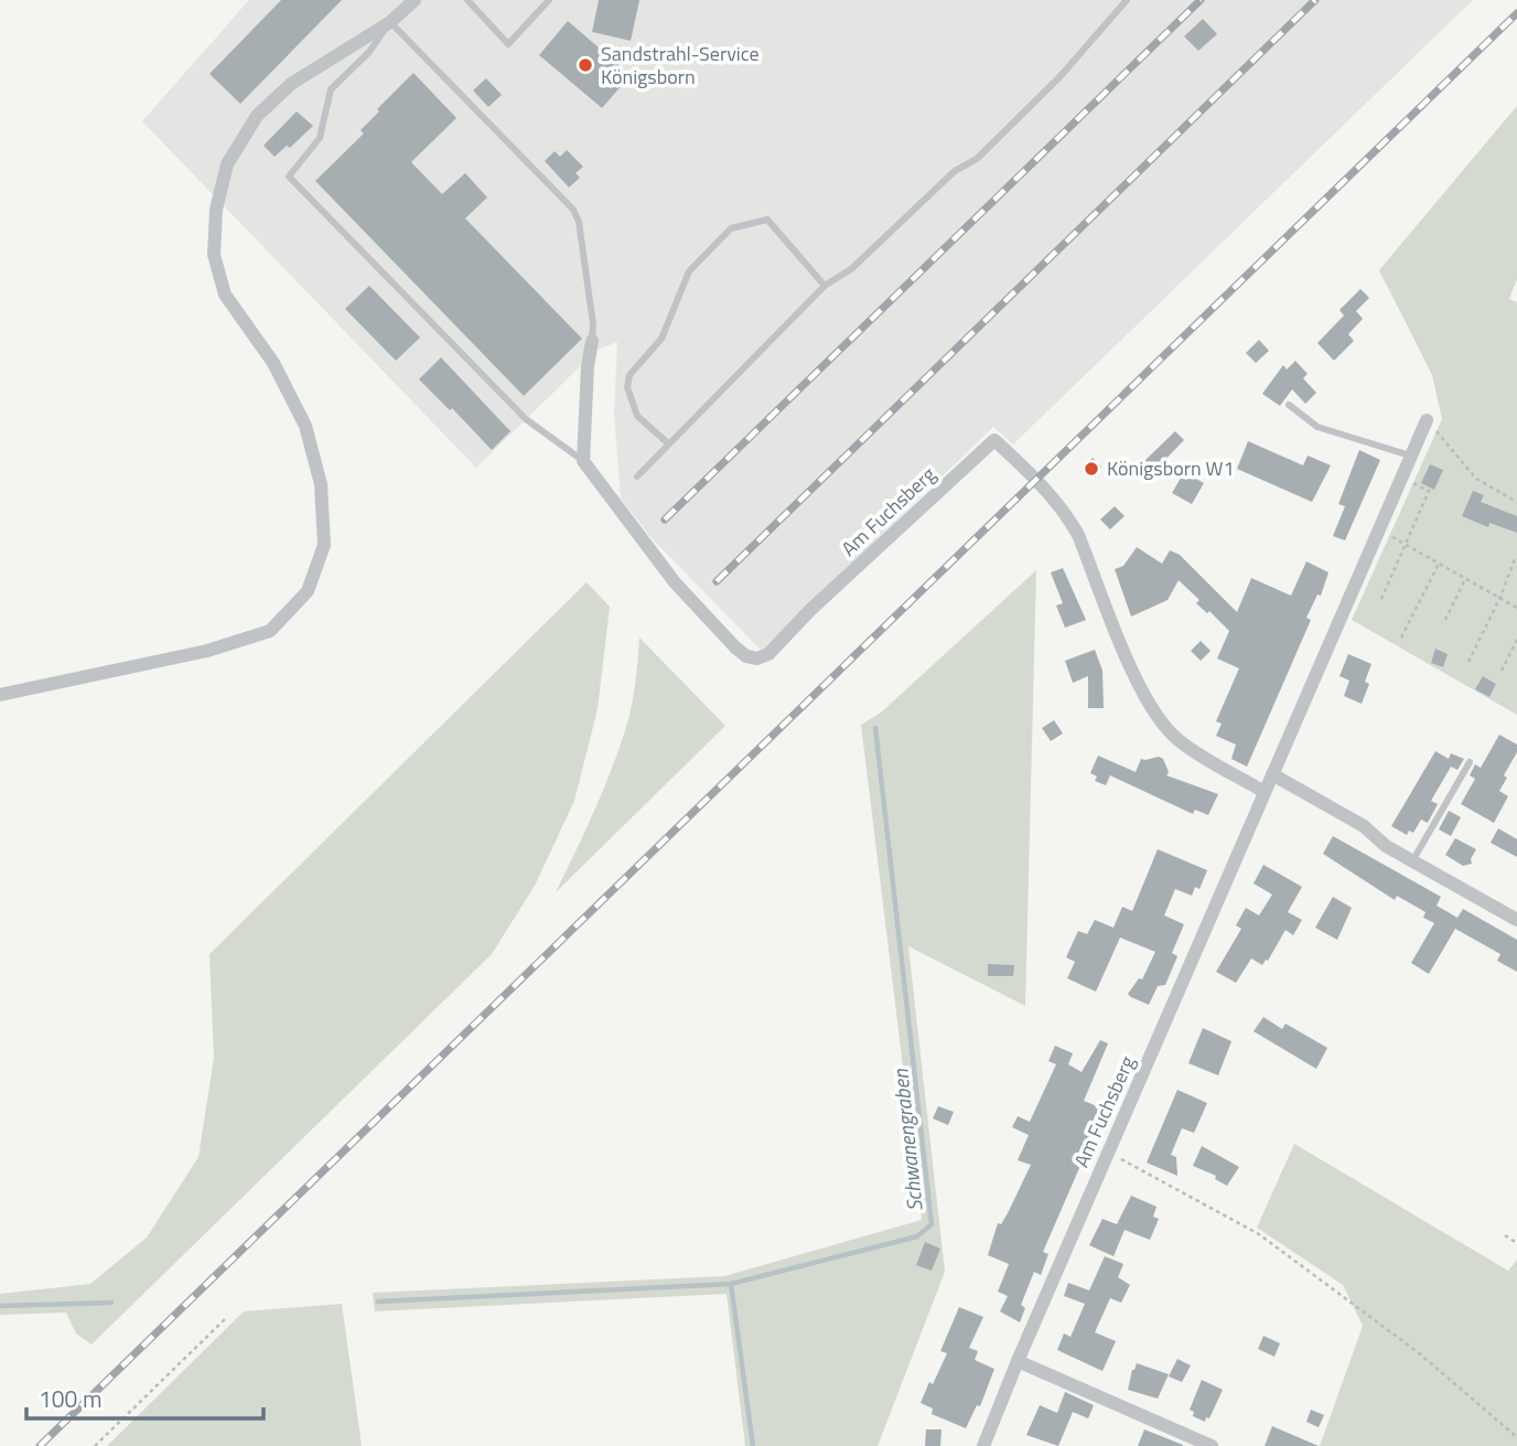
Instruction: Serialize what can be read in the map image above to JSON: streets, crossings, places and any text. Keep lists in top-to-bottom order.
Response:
{
  "streets": {
    "street": ["Am Fuchsberg"]
  },
  "water": ["Schwanengraben"],
  "places": ["Sandstrahl-Service Königsborn", "Königsborn W1"],
  "scale_bar": "100 m"
}
